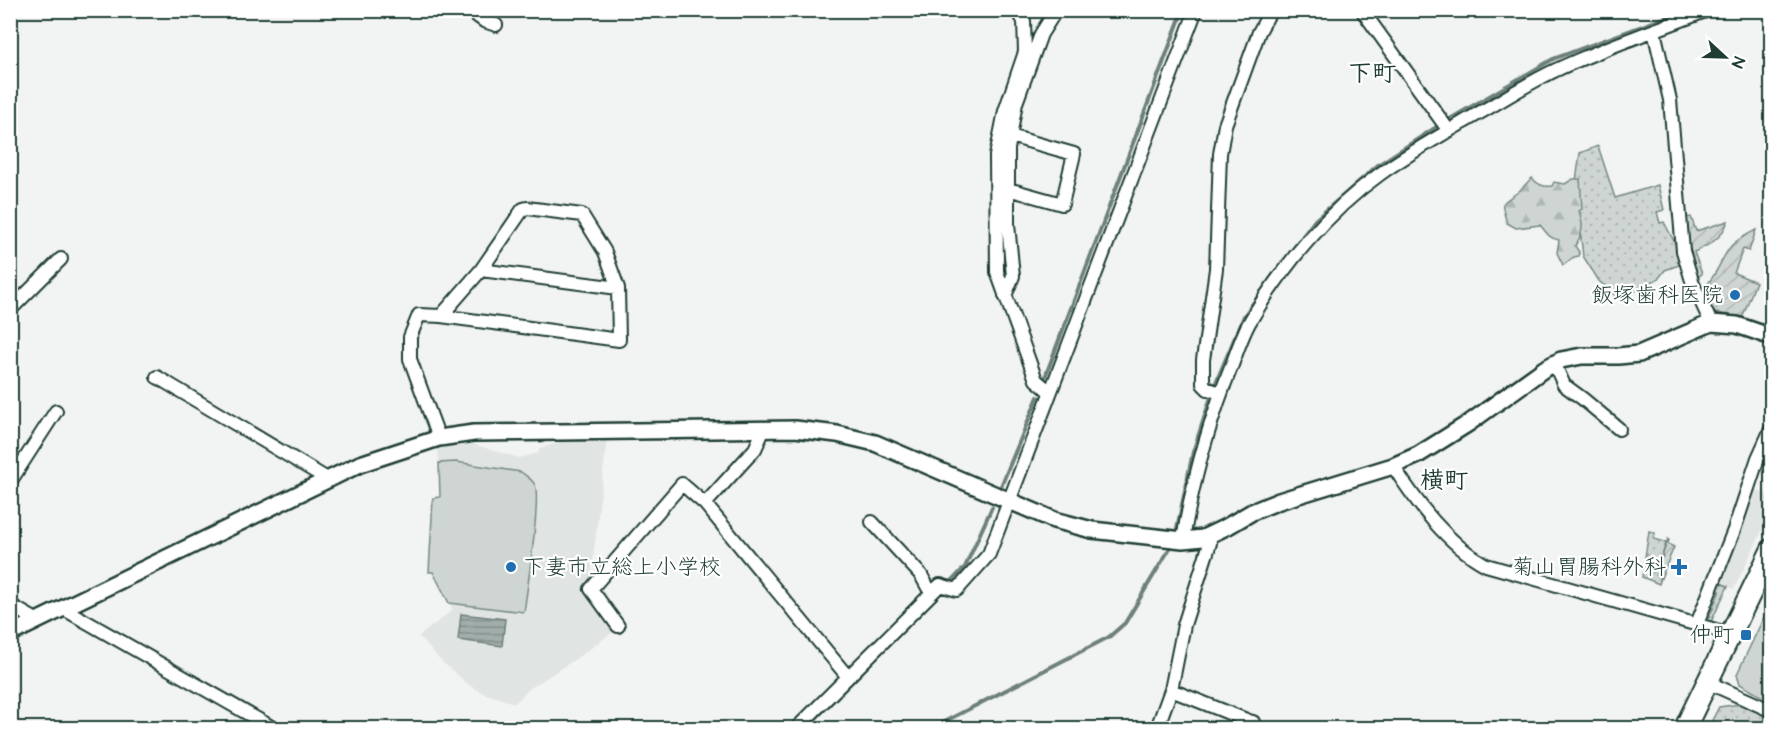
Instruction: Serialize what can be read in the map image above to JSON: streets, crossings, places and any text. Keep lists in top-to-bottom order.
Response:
{
  "districts": ["下町", "横町"],
  "places": {
    "other": ["飯塚歯科医院", "下妻市立総上小学校"],
    "health": ["菊山胃腸科外科"],
    "transit": ["仲町"]
  },
  "north": "right"
}
